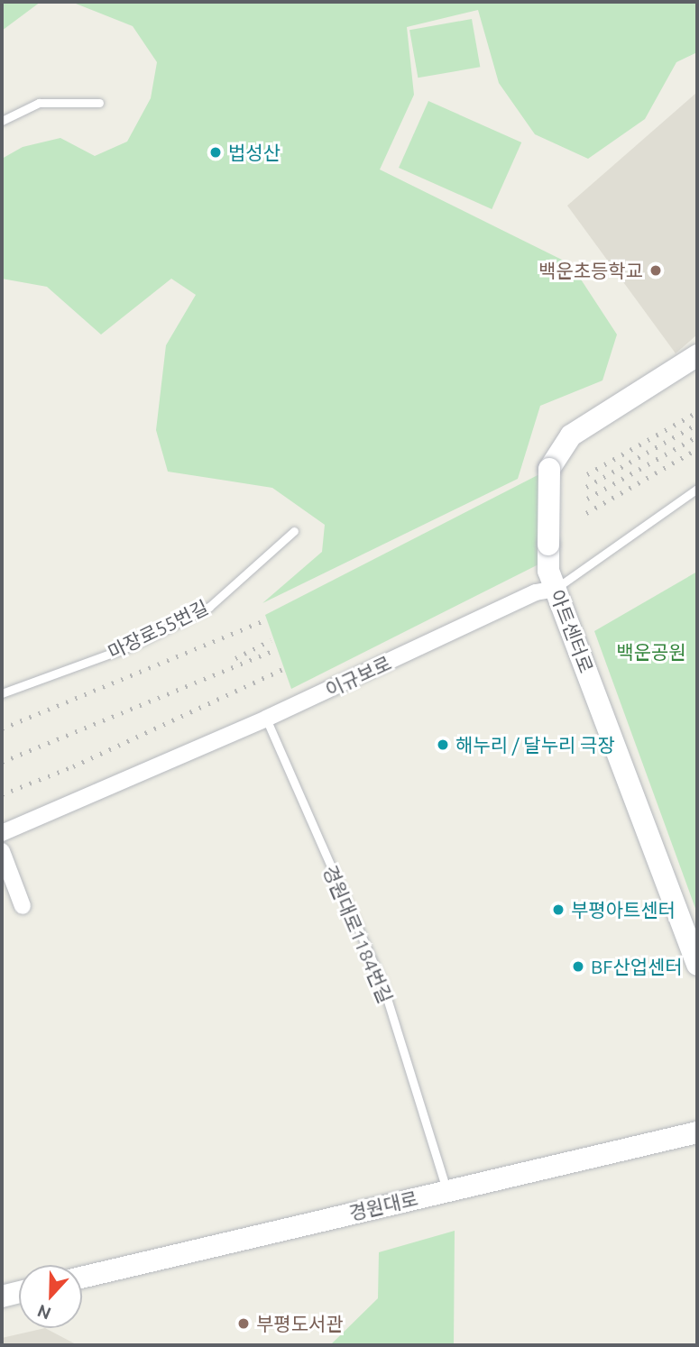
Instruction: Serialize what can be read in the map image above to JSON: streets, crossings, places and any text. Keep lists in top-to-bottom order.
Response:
{
  "streets": {
    "street": ["아트센터로", "이규보로", "경원대로"],
    "lane": ["마장로55번길", "경원대로1184번길"]
  },
  "crossings": [
    ["아트센터로", "이규보로"],
    ["이규보로", "경원대로1184번길"],
    ["경원대로1184번길", "경원대로"]
  ],
  "parks": ["백운공원"],
  "places": [
    "법성산",
    "백운초등학교",
    "해누리 / 달누리 극장",
    "부평아트센터",
    "BF산업센터",
    "부평도서관"
  ],
  "north": "bottom"
}
